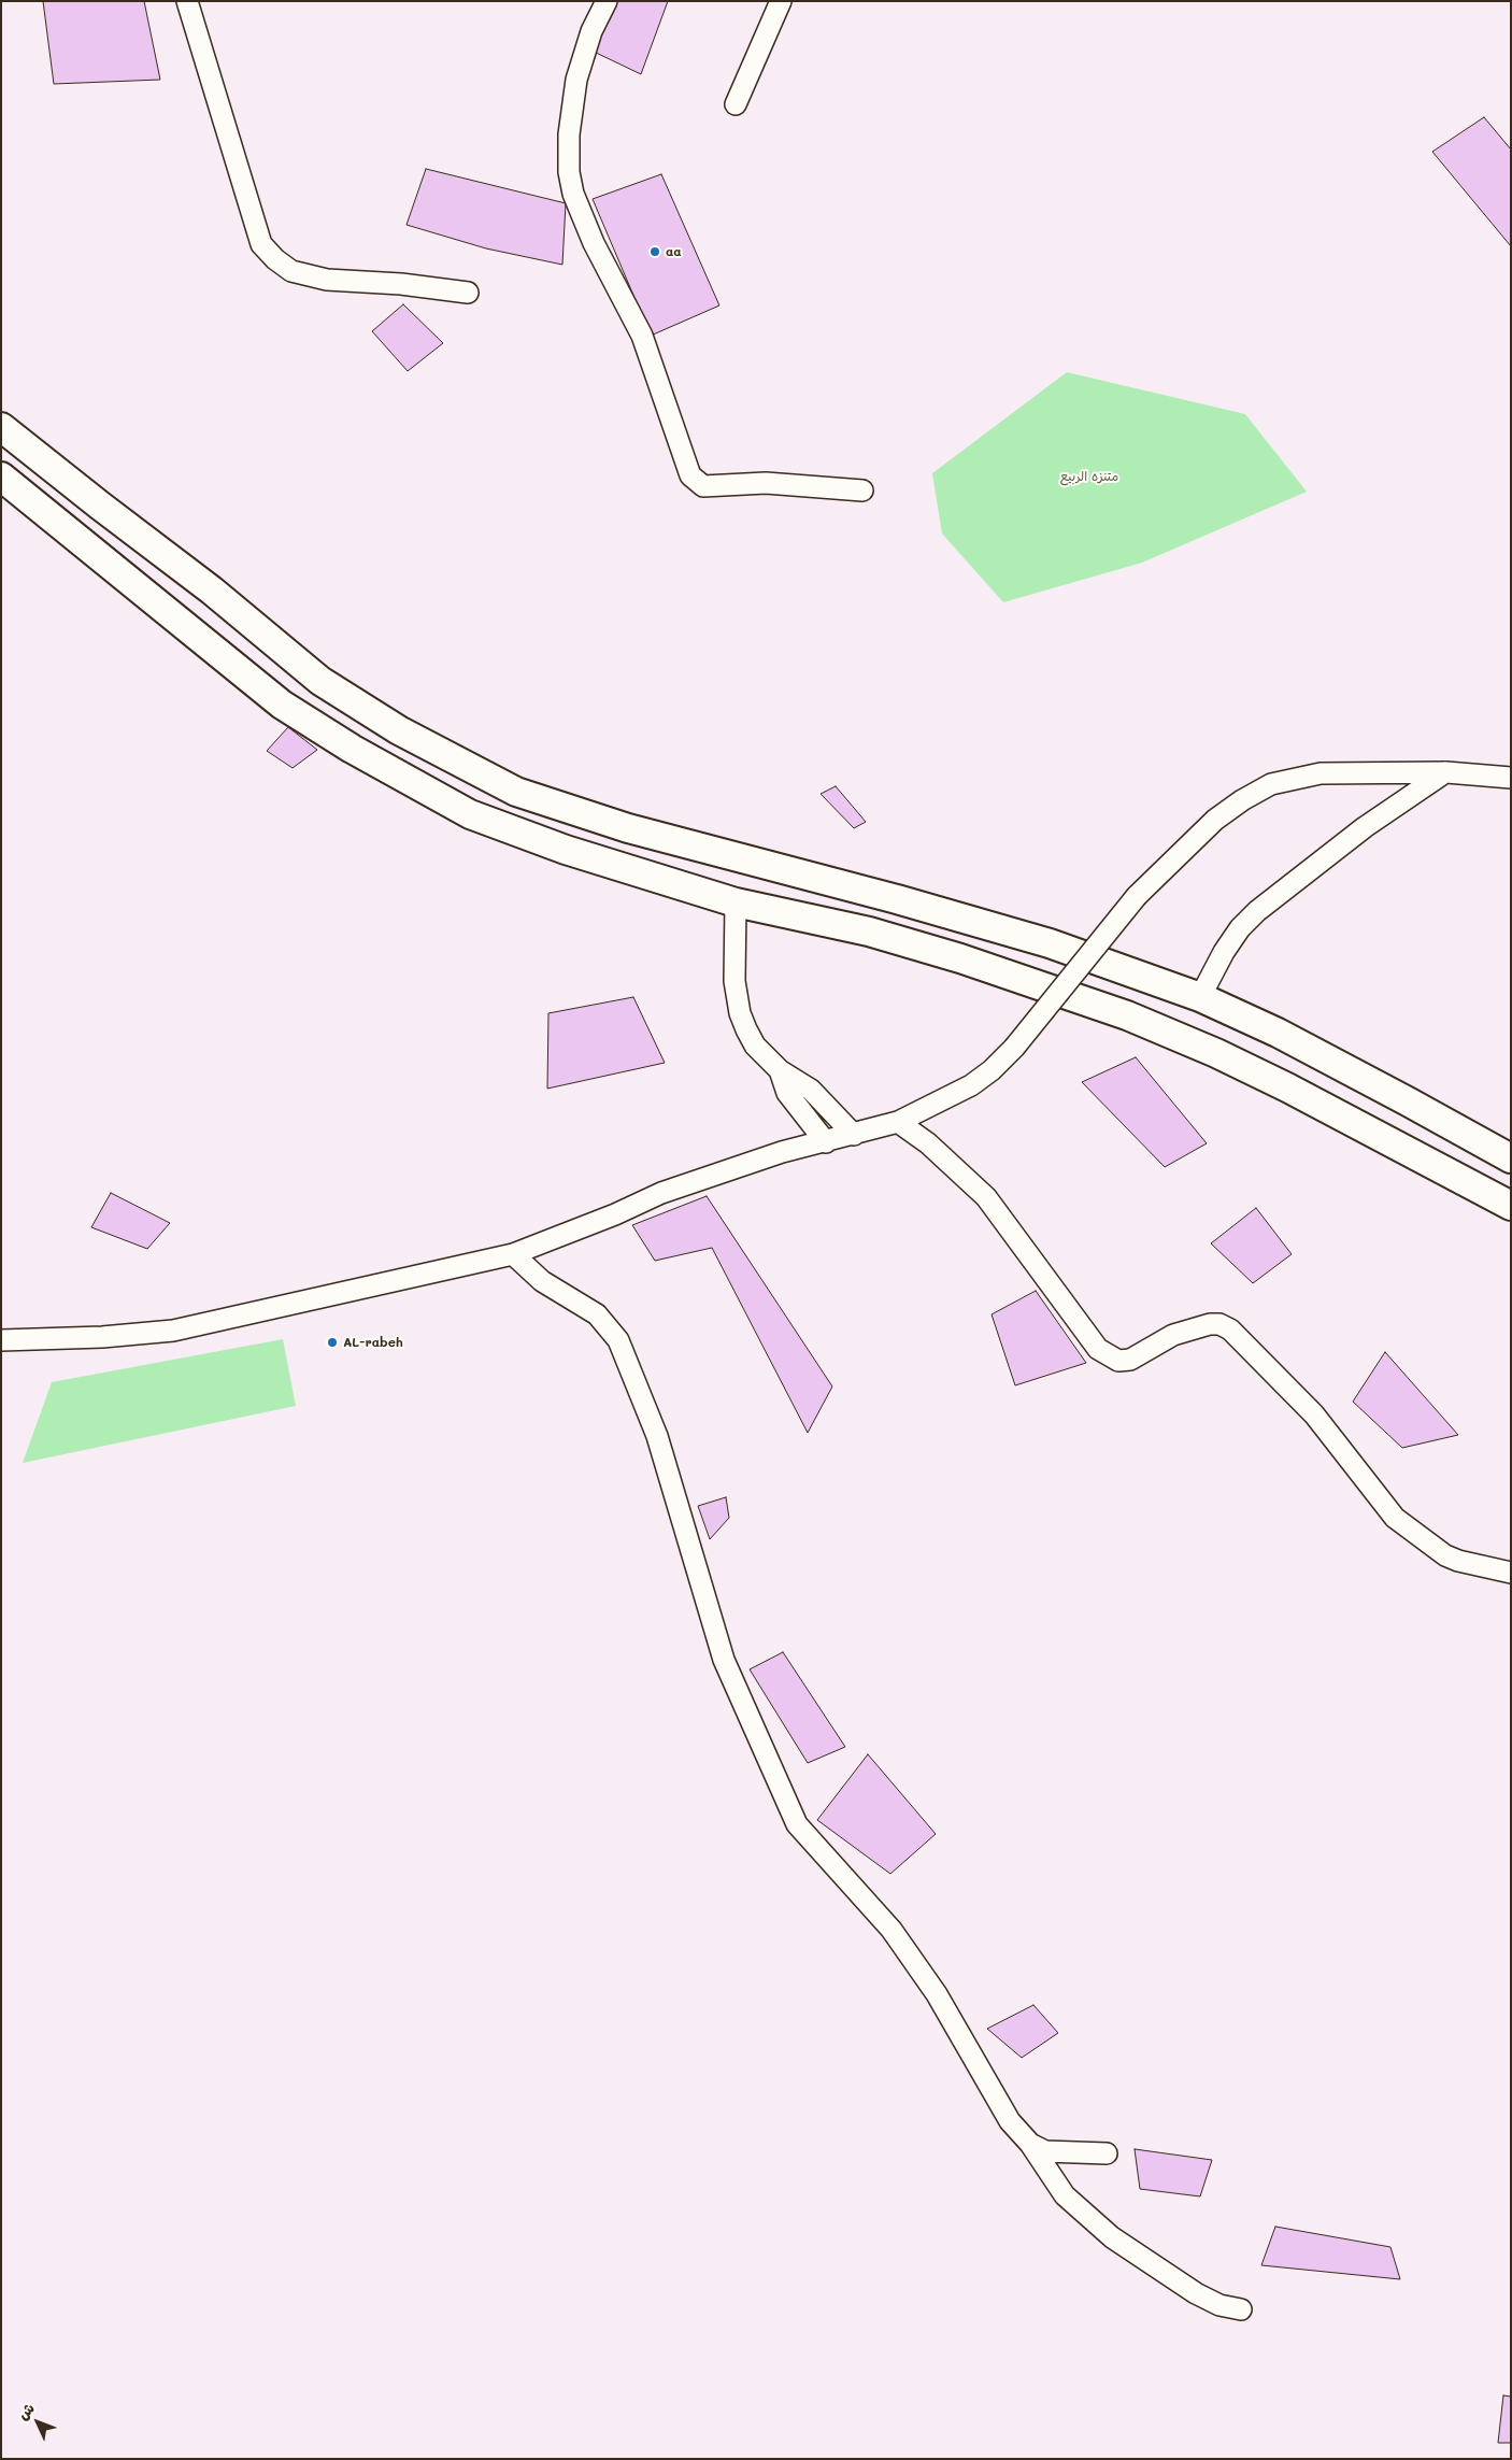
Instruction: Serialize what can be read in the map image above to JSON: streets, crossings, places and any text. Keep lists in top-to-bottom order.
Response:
{
  "parks": ["متنزه الربيع"],
  "places": ["aa", "AL-rabeh"],
  "north": "top left"
}
